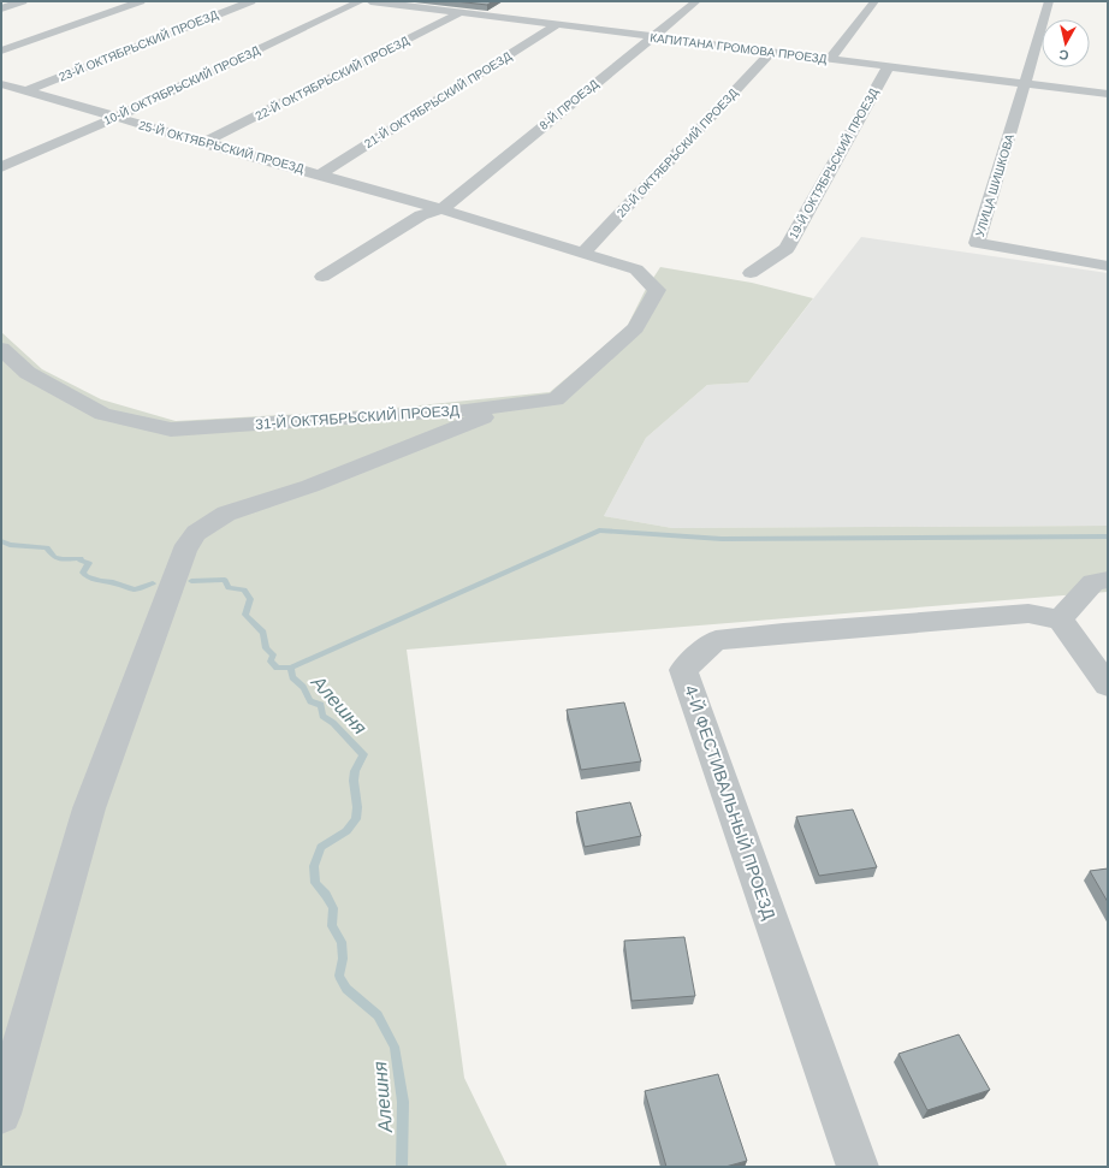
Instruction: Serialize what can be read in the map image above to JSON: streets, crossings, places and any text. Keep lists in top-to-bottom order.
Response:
{
  "streets": {
    "street": [
      "23-Й ОКТЯБРЬСКИЙ ПРОЕЗД",
      "КАПИТАНА ГРОМОВА ПРОЕЗД",
      "22-Й ОКТЯБРЬСКИЙ ПРОЕЗД",
      "10-Й ОКТЯБРЬСКИЙ ПРОЕЗД",
      "21-Й ОКТЯБРЬСКИЙ ПРОЕЗД",
      "8-Й ПРОЕЗД",
      "25-Й ОКТЯБРЬСКИЙ ПРОЕЗД",
      "20-Й ОКТЯБРЬСКИЙ ПРОЕЗД",
      "19-Й ОКТЯБРЬСКИЙ ПРОЕЗД",
      "УЛИЦА ШИШКОВА",
      "31-Й ОКТЯБРЬСКИЙ ПРОЕЗД",
      "4-Й ФЕСТИВАЛЬНЫЙ ПРОЕЗД"
    ]
  },
  "crossings": [
    ["23-Й ОКТЯБРЬСКИЙ ПРОЕЗД", "25-Й ОКТЯБРЬСКИЙ ПРОЕЗД"],
    ["КАПИТАНА ГРОМОВА ПРОЕЗД", "22-Й ОКТЯБРЬСКИЙ ПРОЕЗД"],
    ["КАПИТАНА ГРОМОВА ПРОЕЗД", "21-Й ОКТЯБРЬСКИЙ ПРОЕЗД"],
    ["КАПИТАНА ГРОМОВА ПРОЕЗД", "8-Й ПРОЕЗД"],
    ["КАПИТАНА ГРОМОВА ПРОЕЗД", "20-Й ОКТЯБРЬСКИЙ ПРОЕЗД"],
    ["КАПИТАНА ГРОМОВА ПРОЕЗД", "19-Й ОКТЯБРЬСКИЙ ПРОЕЗД"],
    ["КАПИТАНА ГРОМОВА ПРОЕЗД", "УЛИЦА ШИШКОВА"],
    ["22-Й ОКТЯБРЬСКИЙ ПРОЕЗД", "25-Й ОКТЯБРЬСКИЙ ПРОЕЗД"],
    ["10-Й ОКТЯБРЬСКИЙ ПРОЕЗД", "25-Й ОКТЯБРЬСКИЙ ПРОЕЗД"],
    ["21-Й ОКТЯБРЬСКИЙ ПРОЕЗД", "25-Й ОКТЯБРЬСКИЙ ПРОЕЗД"],
    ["8-Й ПРОЕЗД", "25-Й ОКТЯБРЬСКИЙ ПРОЕЗД"],
    ["25-Й ОКТЯБРЬСКИЙ ПРОЕЗД", "20-Й ОКТЯБРЬСКИЙ ПРОЕЗД"],
    ["25-Й ОКТЯБРЬСКИЙ ПРОЕЗД", "31-Й ОКТЯБРЬСКИЙ ПРОЕЗД"]
  ],
  "water": ["Алешня"],
  "north": "bottom"
}
